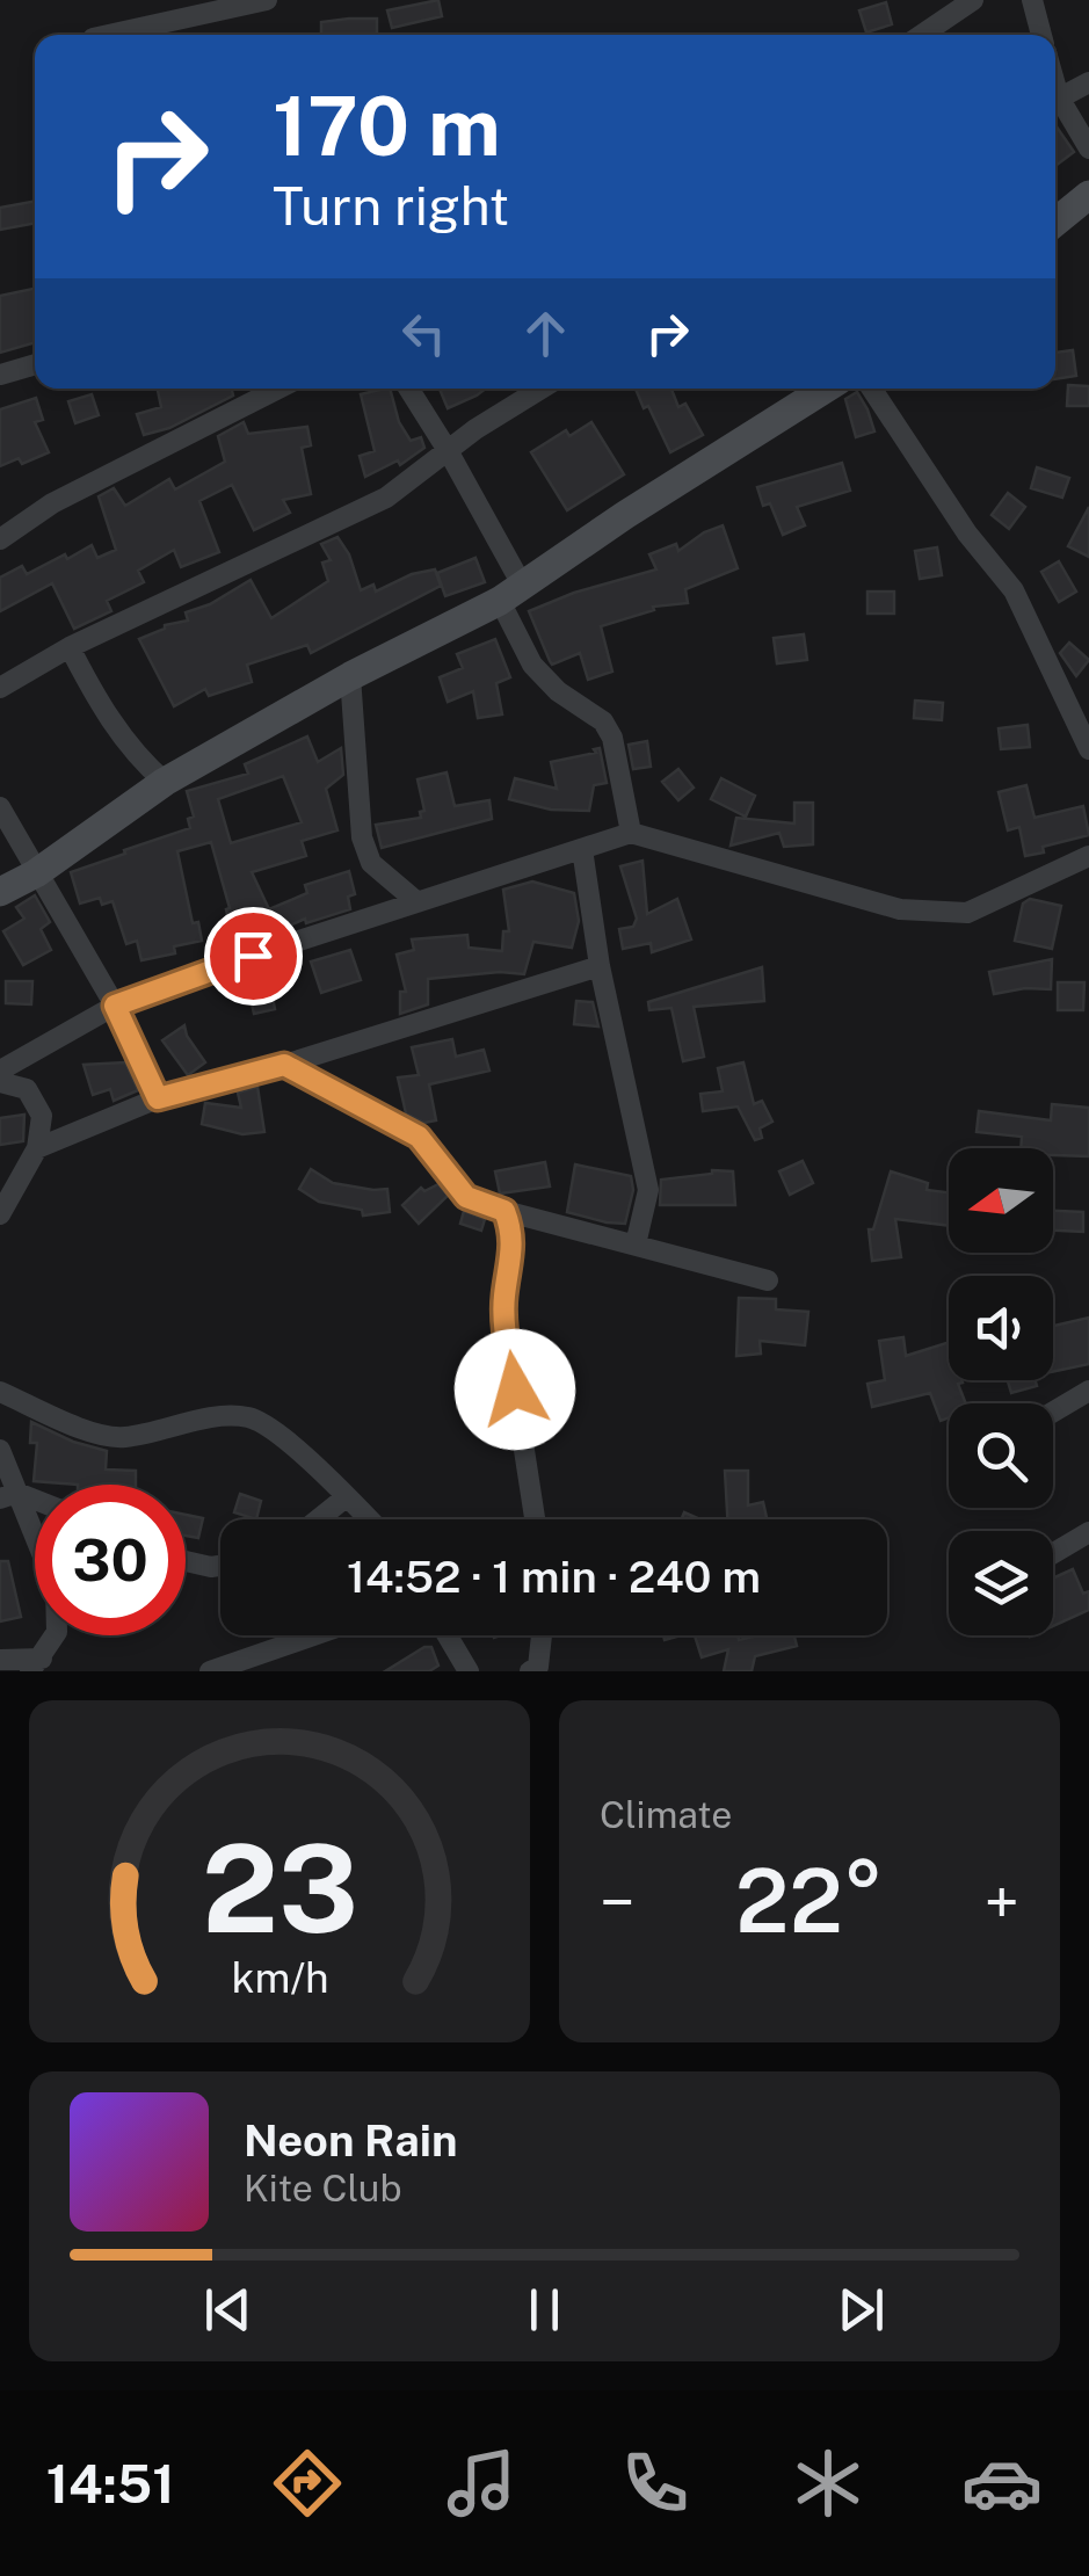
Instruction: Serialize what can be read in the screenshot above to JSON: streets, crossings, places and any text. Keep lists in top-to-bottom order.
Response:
{
  "north": "left",
  "page": {
    "turn": ["170 m", "Turn right"],
    "limit": "30",
    "trip": "14:52 · 1 min · 240 m",
    "tile": "Climate",
    "heat": ["−", "22°", "+"],
    "song": ["Neon Rain", "Kite Club"],
    "tabs": "14:51",
    "gauge": ["23", "km/h"]
  }
}
